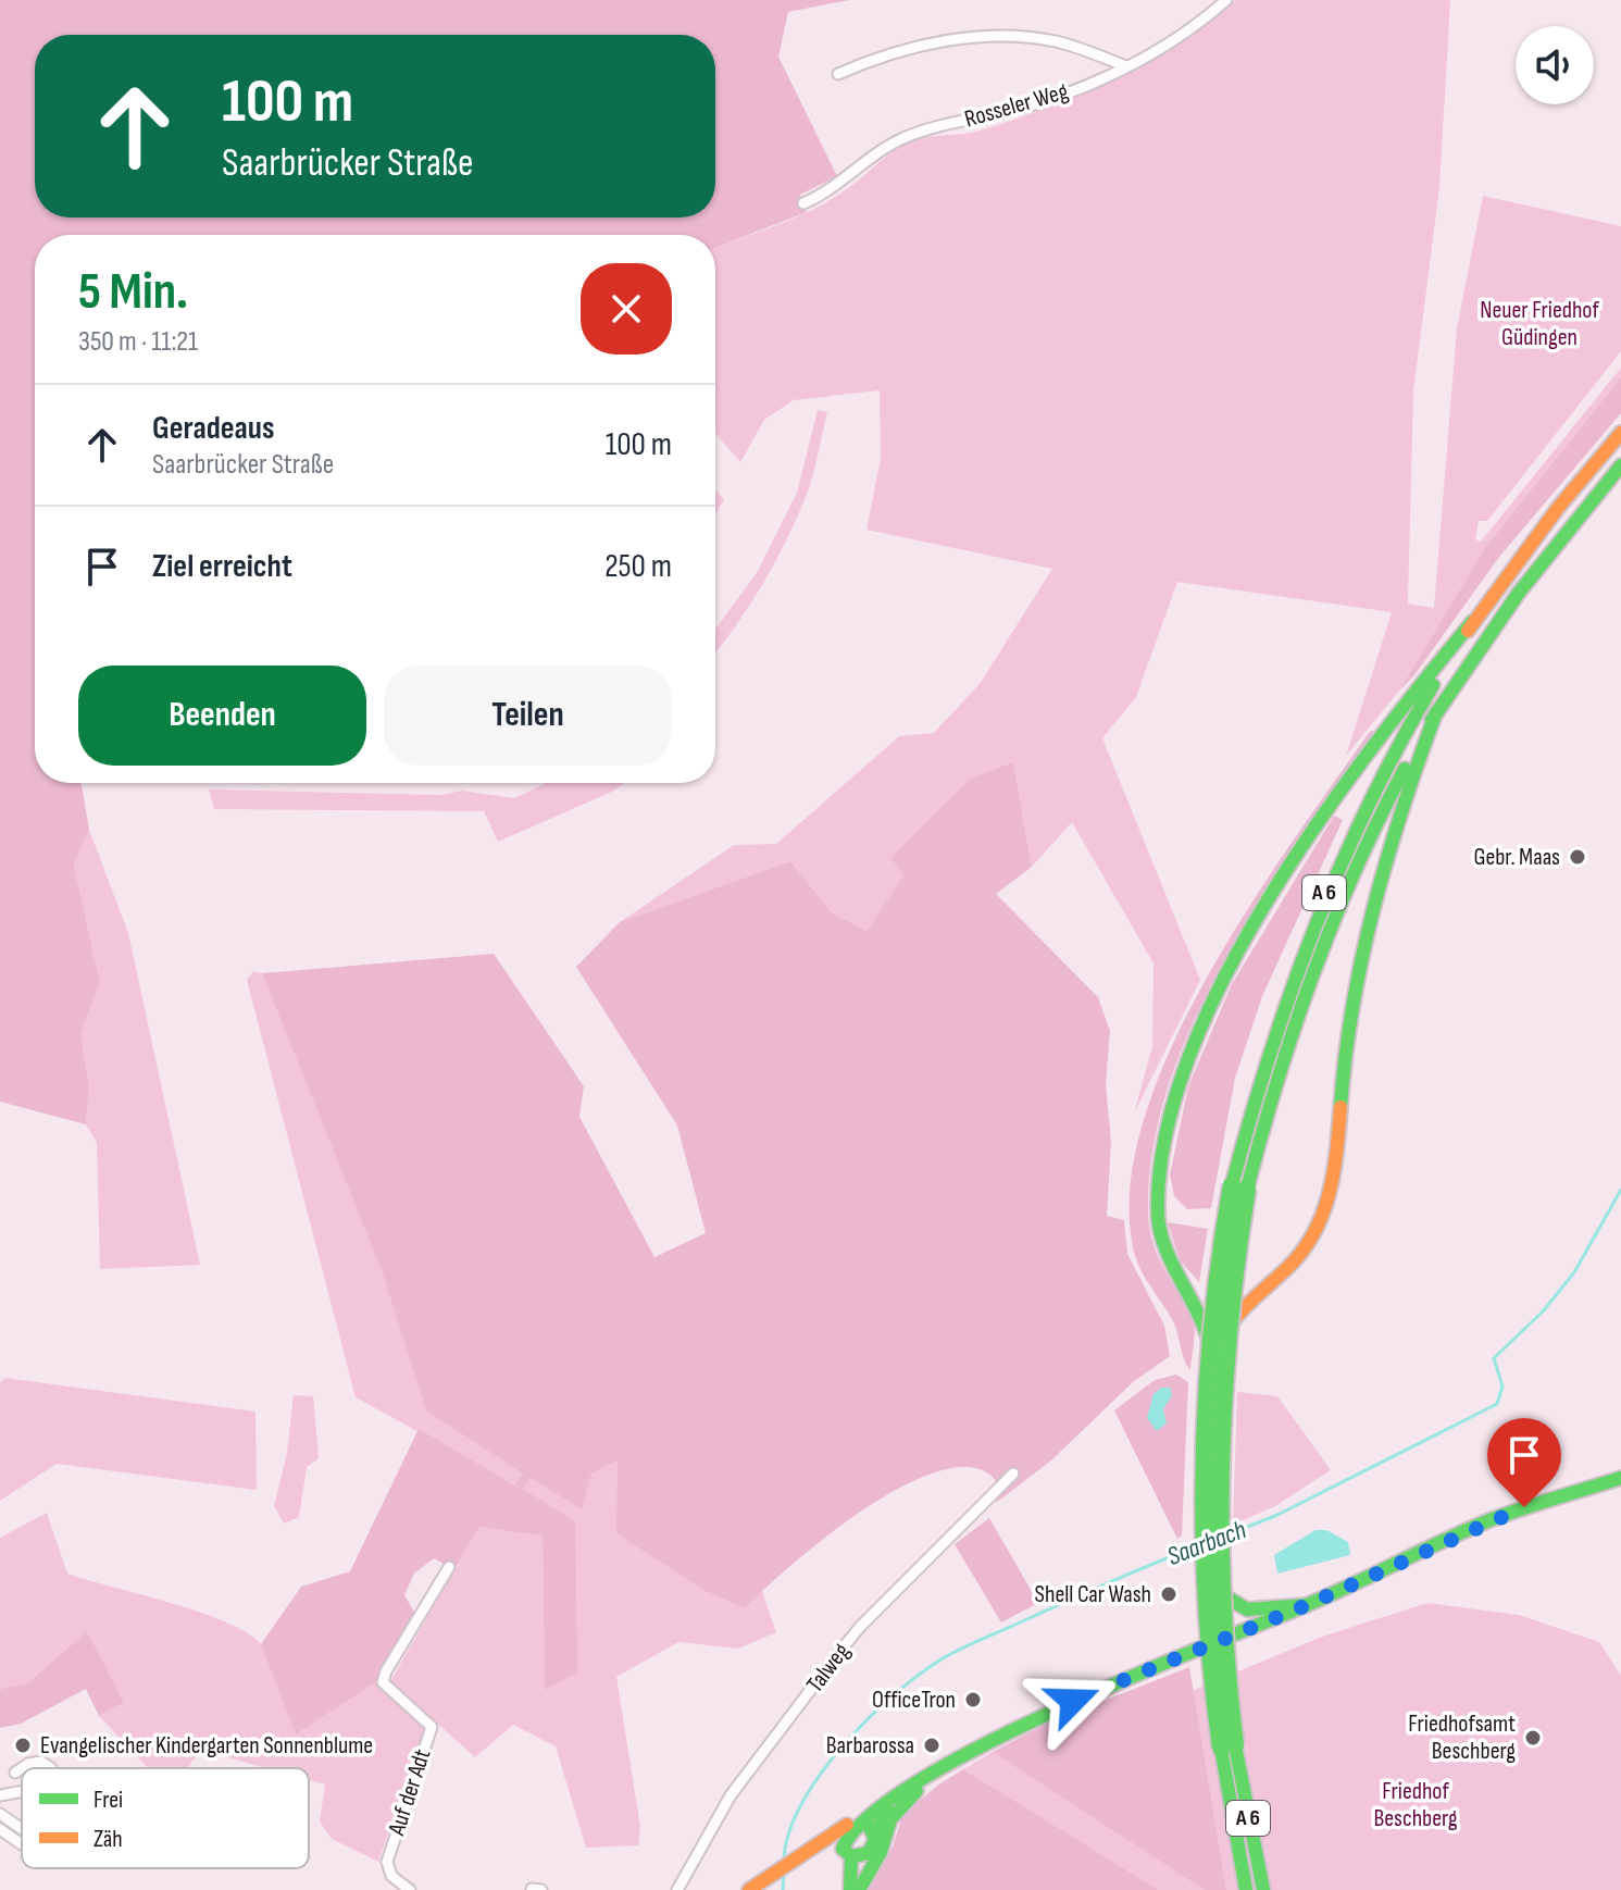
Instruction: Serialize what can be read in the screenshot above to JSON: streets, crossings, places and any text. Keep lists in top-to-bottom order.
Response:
{
  "streets": {
    "main road": ["A 6"],
    "street": ["Rosseler Weg", "Talweg", "Auf der Adt"]
  },
  "water": ["Saarbach"],
  "parks": ["Neuer Friedhof Güdingen", "Friedhof Beschberg"],
  "places": [
    "Gebr. Maas",
    "Shell Car Wash",
    "OfficeTron",
    "Friedhofsamt Beschberg",
    "Evangelischer Kindergarten Sonnenblume",
    "Barbarossa"
  ],
  "legend": ["Frei", "Zäh"],
  "page": {
    "turn": ["100 m", "Saarbrücker Straße"],
    "heading": ["5 Min.", "350 m · 11:21"],
    "list": [
      {
        "name": "Geradeaus",
        "note": "Saarbrücker Straße",
        "value": "100 m"
      },
      {
        "name": "Ziel erreicht",
        "value": "250 m"
      }
    ],
    "buttons": ["Beenden", "Teilen"]
  }
}
